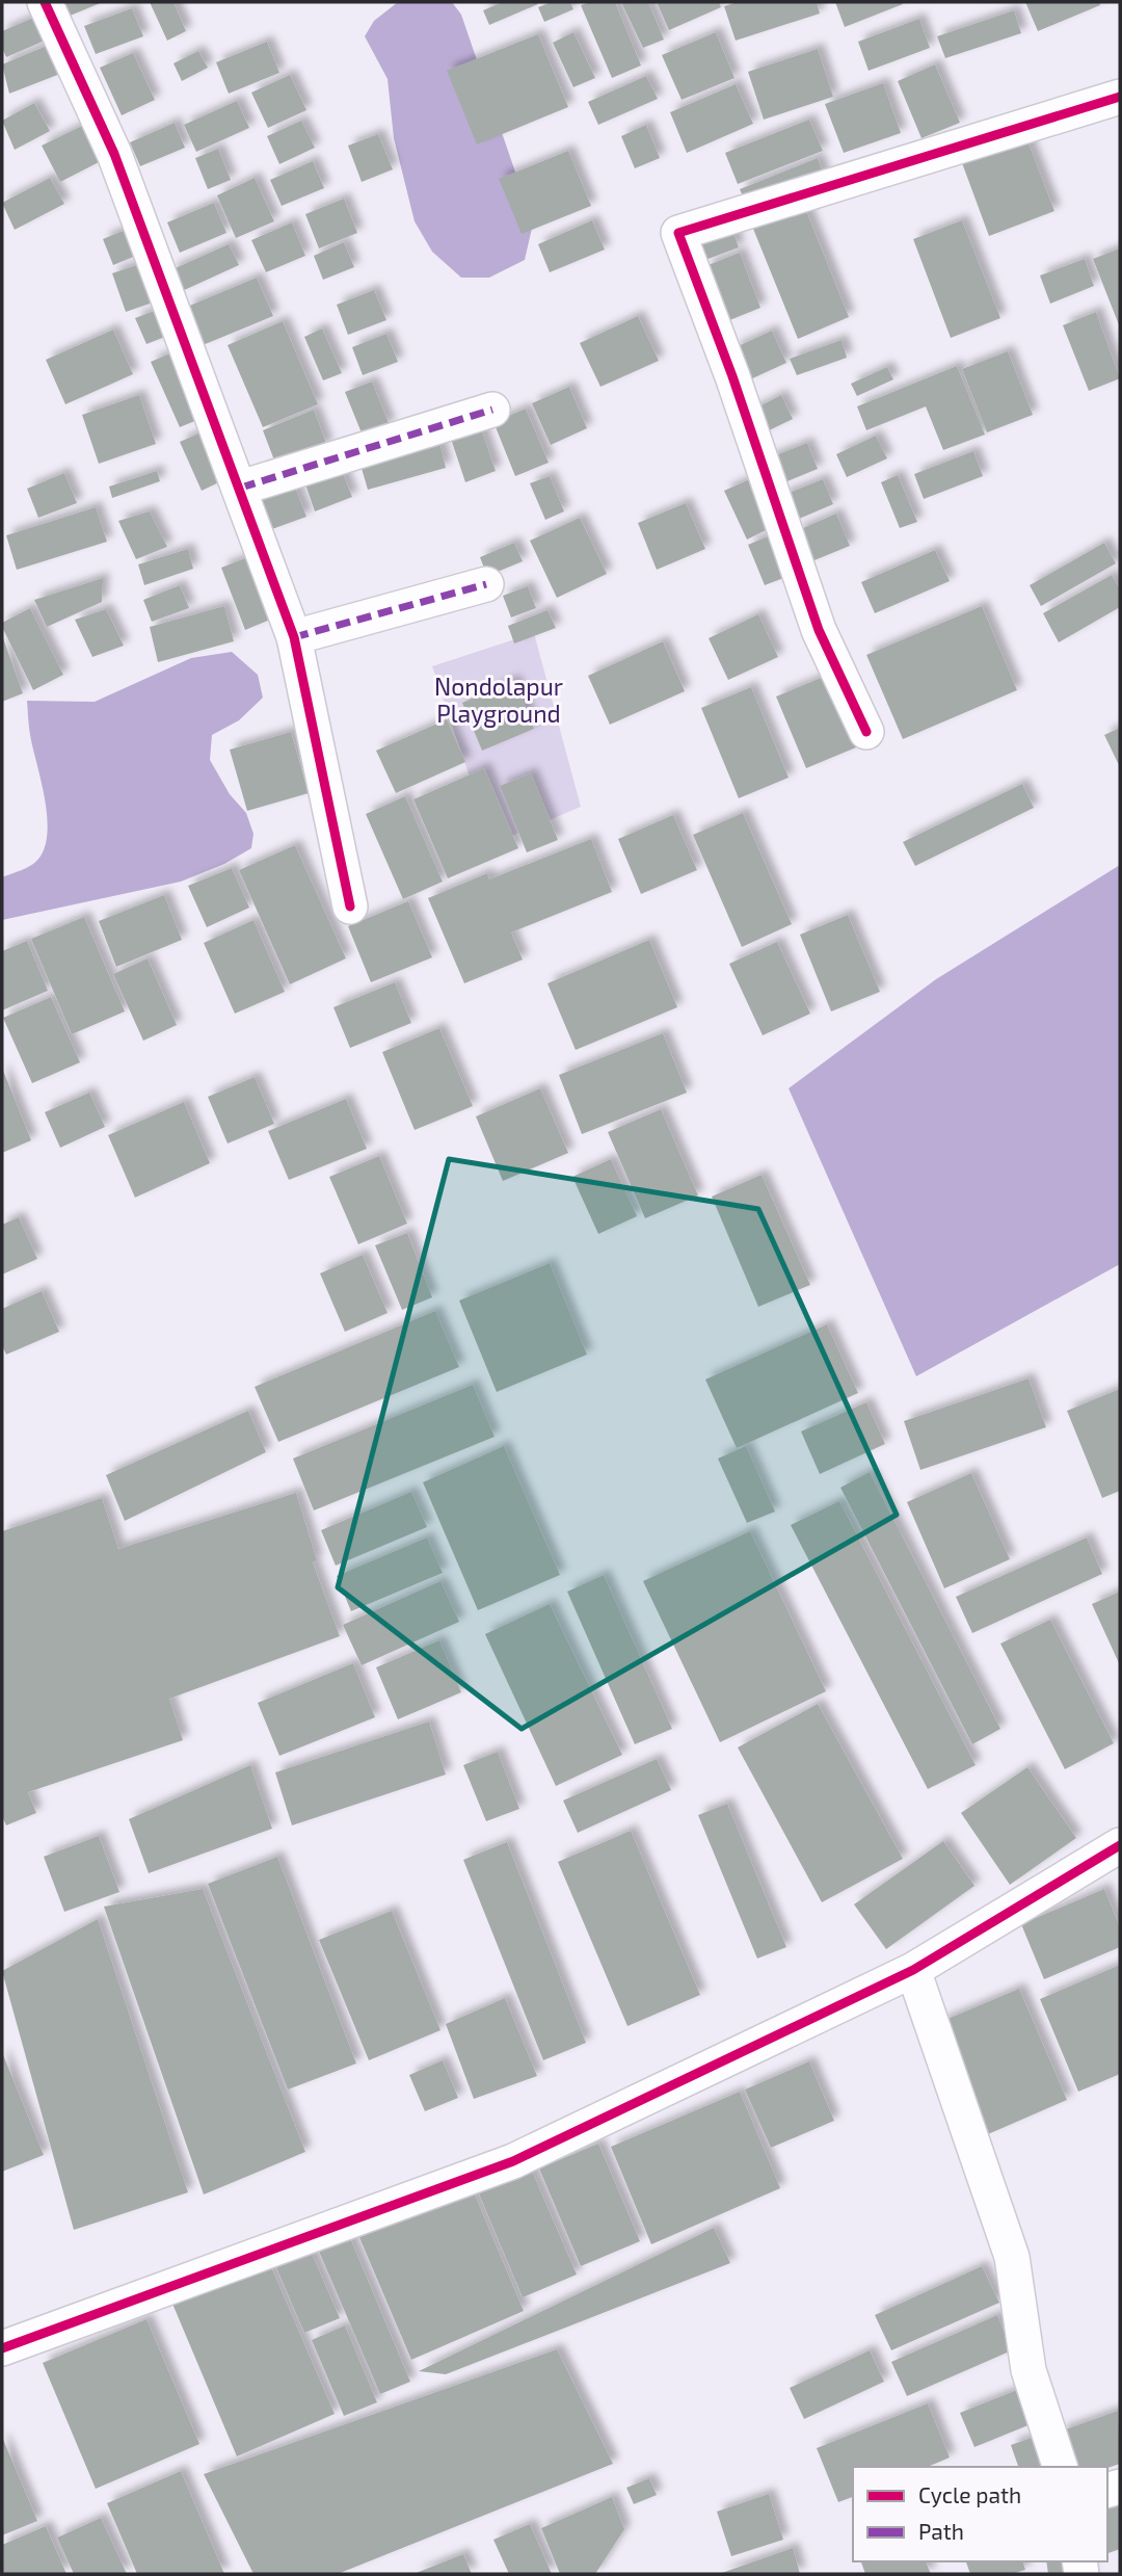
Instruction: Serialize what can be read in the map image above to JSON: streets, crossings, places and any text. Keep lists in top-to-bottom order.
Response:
{
  "parks": ["Nondolapur Playground"],
  "legend": ["Cycle path", "Path"]
}
